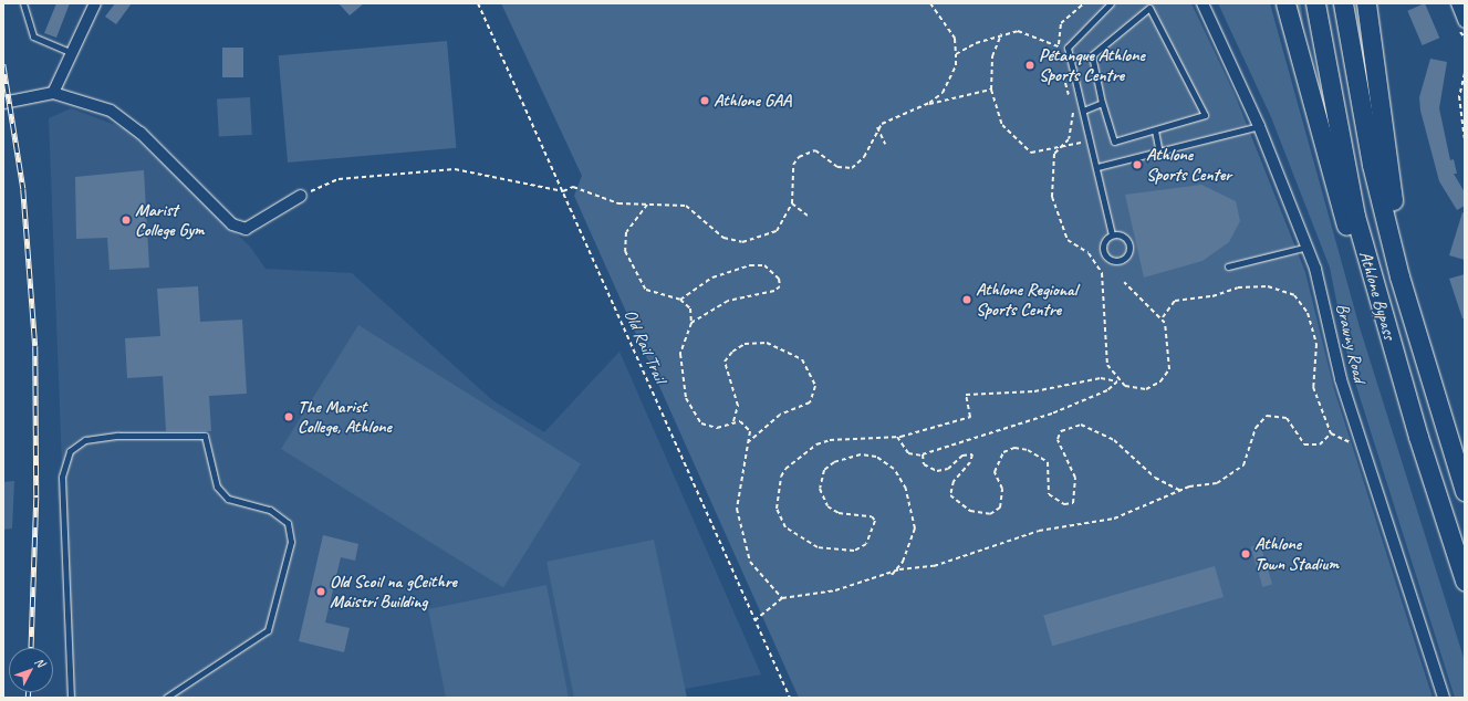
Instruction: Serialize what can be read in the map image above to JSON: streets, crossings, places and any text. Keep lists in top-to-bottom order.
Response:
{
  "streets": {
    "highway": ["Athlone Bypass"],
    "street": ["Brawny Road"],
    "path": ["Old Rail Trail"]
  },
  "places": [
    "Pétanque Athlone Sports Centre",
    "Athlone GAA",
    "Athlone Sports Center",
    "Marist College Gym",
    "Athlone Regional Sports Centre",
    "The Marist College, Athlone",
    "Athlone Town Stadium",
    "Old Scoil na gCeithre Máistrí Building"
  ],
  "north": "top right"
}
